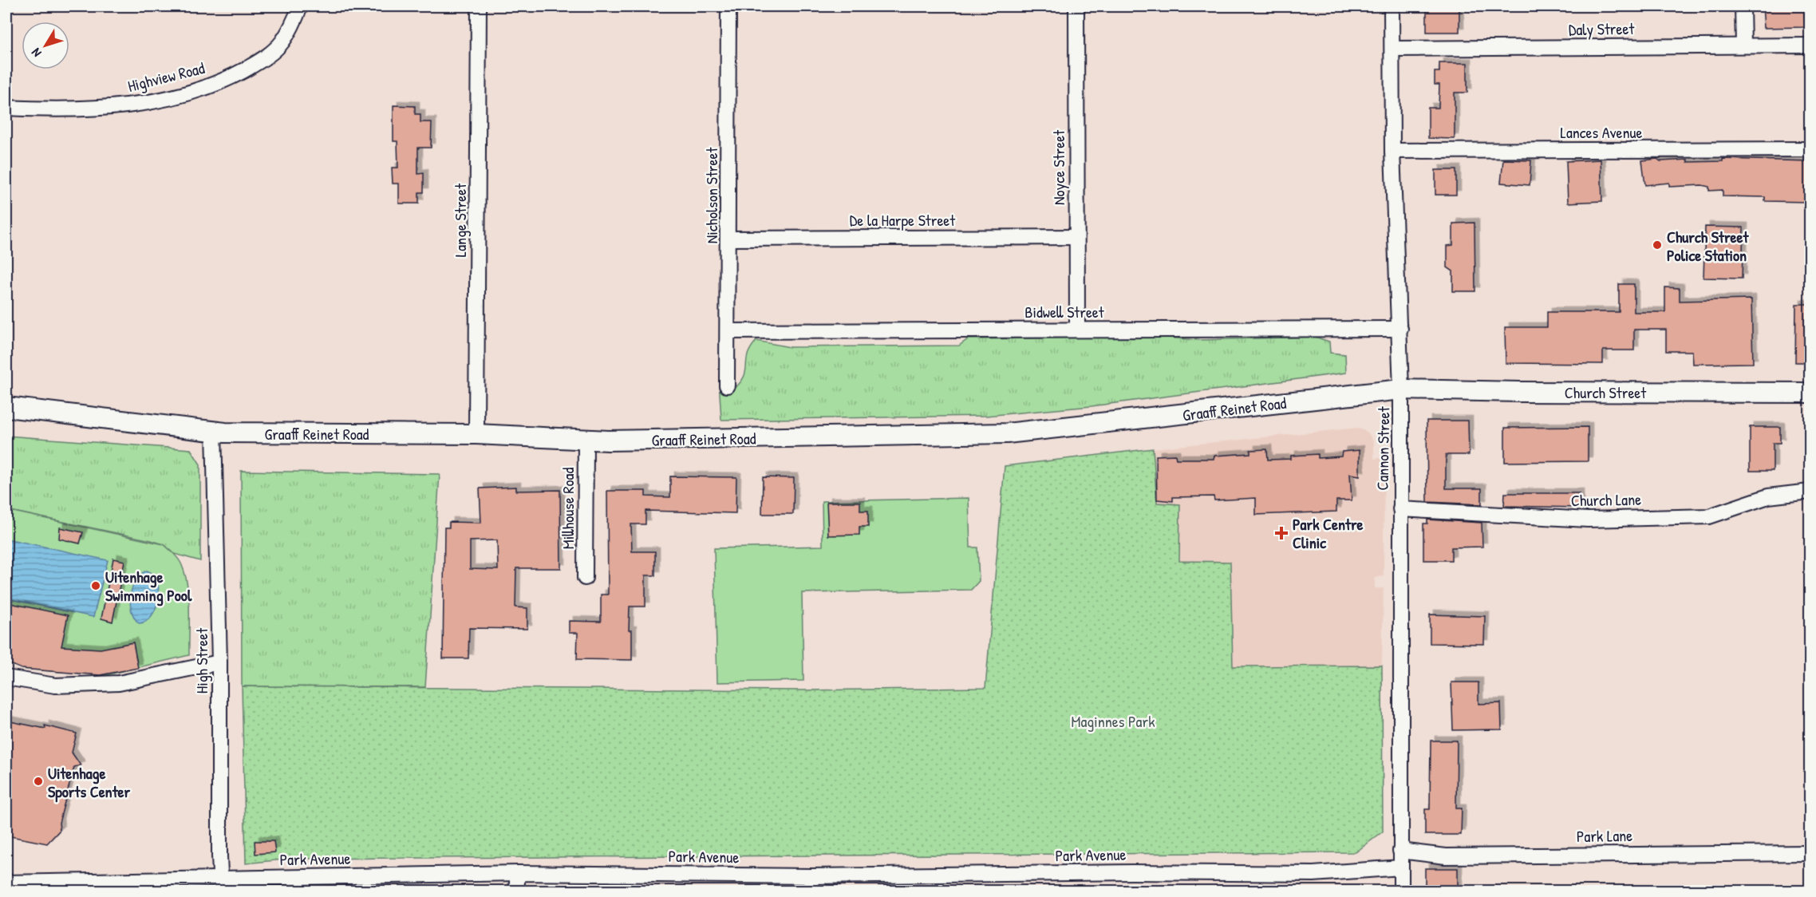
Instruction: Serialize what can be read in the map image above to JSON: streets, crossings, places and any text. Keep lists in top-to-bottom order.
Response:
{
  "streets": {
    "main road": ["Church Street", "Graaff Reinet Road"],
    "street": [
      "Daly Street",
      "Highview Road",
      "Lances Avenue",
      "Noyce Street",
      "Nicholson Street",
      "De la Harpe Street",
      "Lange Street",
      "Bidwell Street",
      "Cannon Street",
      "Church Lane",
      "Millhouse Road",
      "High Street",
      "Park Lane",
      "Park Avenue"
    ]
  },
  "crossings": [
    ["Daly Street", "Cannon Street"],
    ["Lances Avenue", "Cannon Street"],
    ["Noyce Street", "De la Harpe Street"],
    ["Noyce Street", "Bidwell Street"],
    ["Nicholson Street", "De la Harpe Street"],
    ["Nicholson Street", "Bidwell Street"],
    ["Lange Street", "Graaff Reinet Road"],
    ["Bidwell Street", "Cannon Street"],
    ["Church Street", "Graaff Reinet Road"],
    ["Church Street", "Cannon Street"],
    ["Graaff Reinet Road", "Cannon Street"],
    ["Graaff Reinet Road", "Millhouse Road"],
    ["Graaff Reinet Road", "High Street"],
    ["Cannon Street", "Church Lane"],
    ["Cannon Street", "Park Lane"],
    ["Cannon Street", "Park Avenue"],
    ["High Street", "Park Avenue"]
  ],
  "parks": ["Maginnes Park"],
  "places": {
    "other": ["Church Street Police Station", "Uitenhage Swimming Pool", "Uitenhage Sports Center"],
    "health": ["Park Centre Clinic"]
  },
  "north": "bottom left"
}
